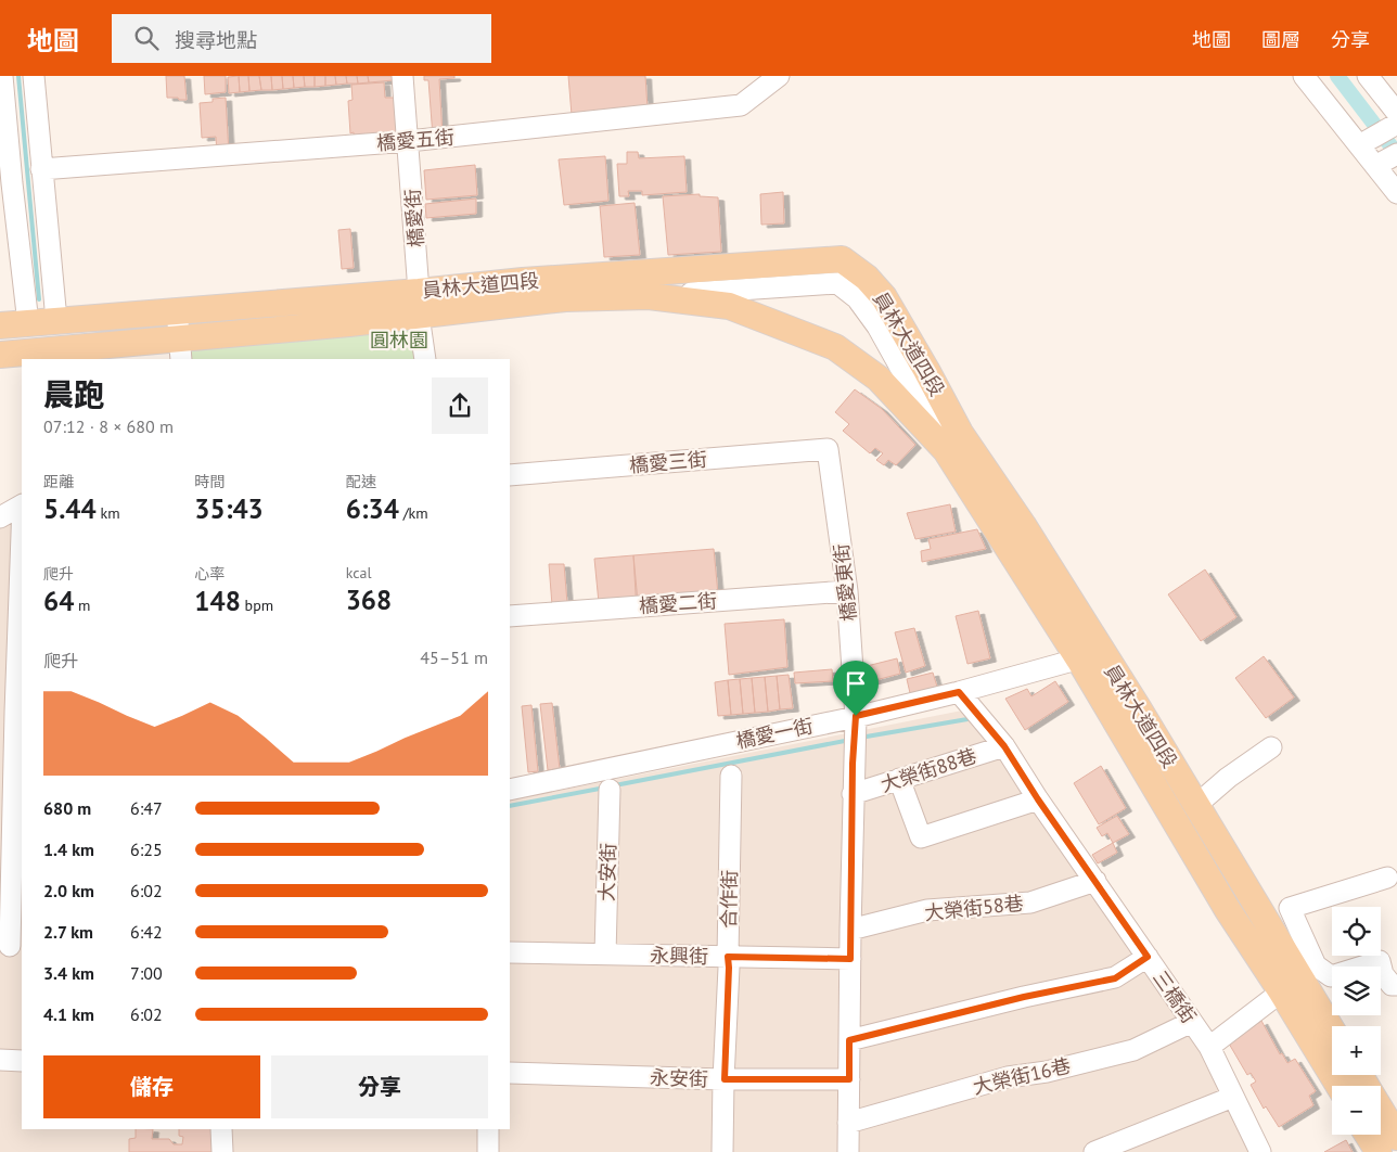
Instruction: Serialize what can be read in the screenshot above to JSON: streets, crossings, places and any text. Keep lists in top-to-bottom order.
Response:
{
  "streets": {
    "main road": ["員林大道四段"],
    "street": [
      "橋愛五街",
      "橋愛街",
      "橋愛三街",
      "橋愛東街",
      "橋愛二街",
      "橋愛一街",
      "大榮街88巷",
      "大安街",
      "合作街",
      "大榮街58巷",
      "永興街",
      "三橋街",
      "大榮街16巷",
      "永安街"
    ]
  },
  "crossings": [
    ["橋愛五街", "橋愛街"],
    ["橋愛街", "員林大道四段"],
    ["員林大道四段", "橋愛一街"],
    ["橋愛三街", "橋愛東街"],
    ["橋愛東街", "橋愛二街"],
    ["橋愛東街", "橋愛一街"],
    ["橋愛東街", "大榮街88巷"],
    ["橋愛東街", "大榮街58巷"],
    ["橋愛東街", "永興街"],
    ["橋愛東街", "大榮街16巷"],
    ["橋愛東街", "永安街"],
    ["橋愛一街", "三橋街"],
    ["大榮街88巷", "三橋街"],
    ["大安街", "永興街"],
    ["合作街", "永興街"],
    ["合作街", "永安街"],
    ["大榮街58巷", "三橋街"],
    ["三橋街", "大榮街16巷"]
  ],
  "parks": ["圓林園"],
  "page": {
    "header": "地圖",
    "search": "搜尋地點",
    "nav": ["地圖", "圖層", "分享"],
    "heading": ["晨跑", "07:12 · 8 × 680 m"],
    "stats": [
      ["距離", "5.44 km"],
      ["時間", "35:43"],
      ["配速", "6:34 /km"],
      ["爬升", "64 m"],
      ["心率", "148 bpm"],
      ["kcal", "368"]
    ],
    "chart": ["爬升", "45–51 m"],
    "list": [
      {
        "name": "680 m",
        "note": "6:47"
      },
      {
        "name": "1.4 km",
        "note": "6:25"
      },
      {
        "name": "2.0 km",
        "note": "6:02"
      },
      {
        "name": "2.7 km",
        "note": "6:42"
      },
      {
        "name": "3.4 km",
        "note": "7:00"
      },
      {
        "name": "4.1 km",
        "note": "6:02"
      }
    ],
    "map_buttons": ["+", "−"],
    "buttons": ["儲存", "分享"]
  }
}
